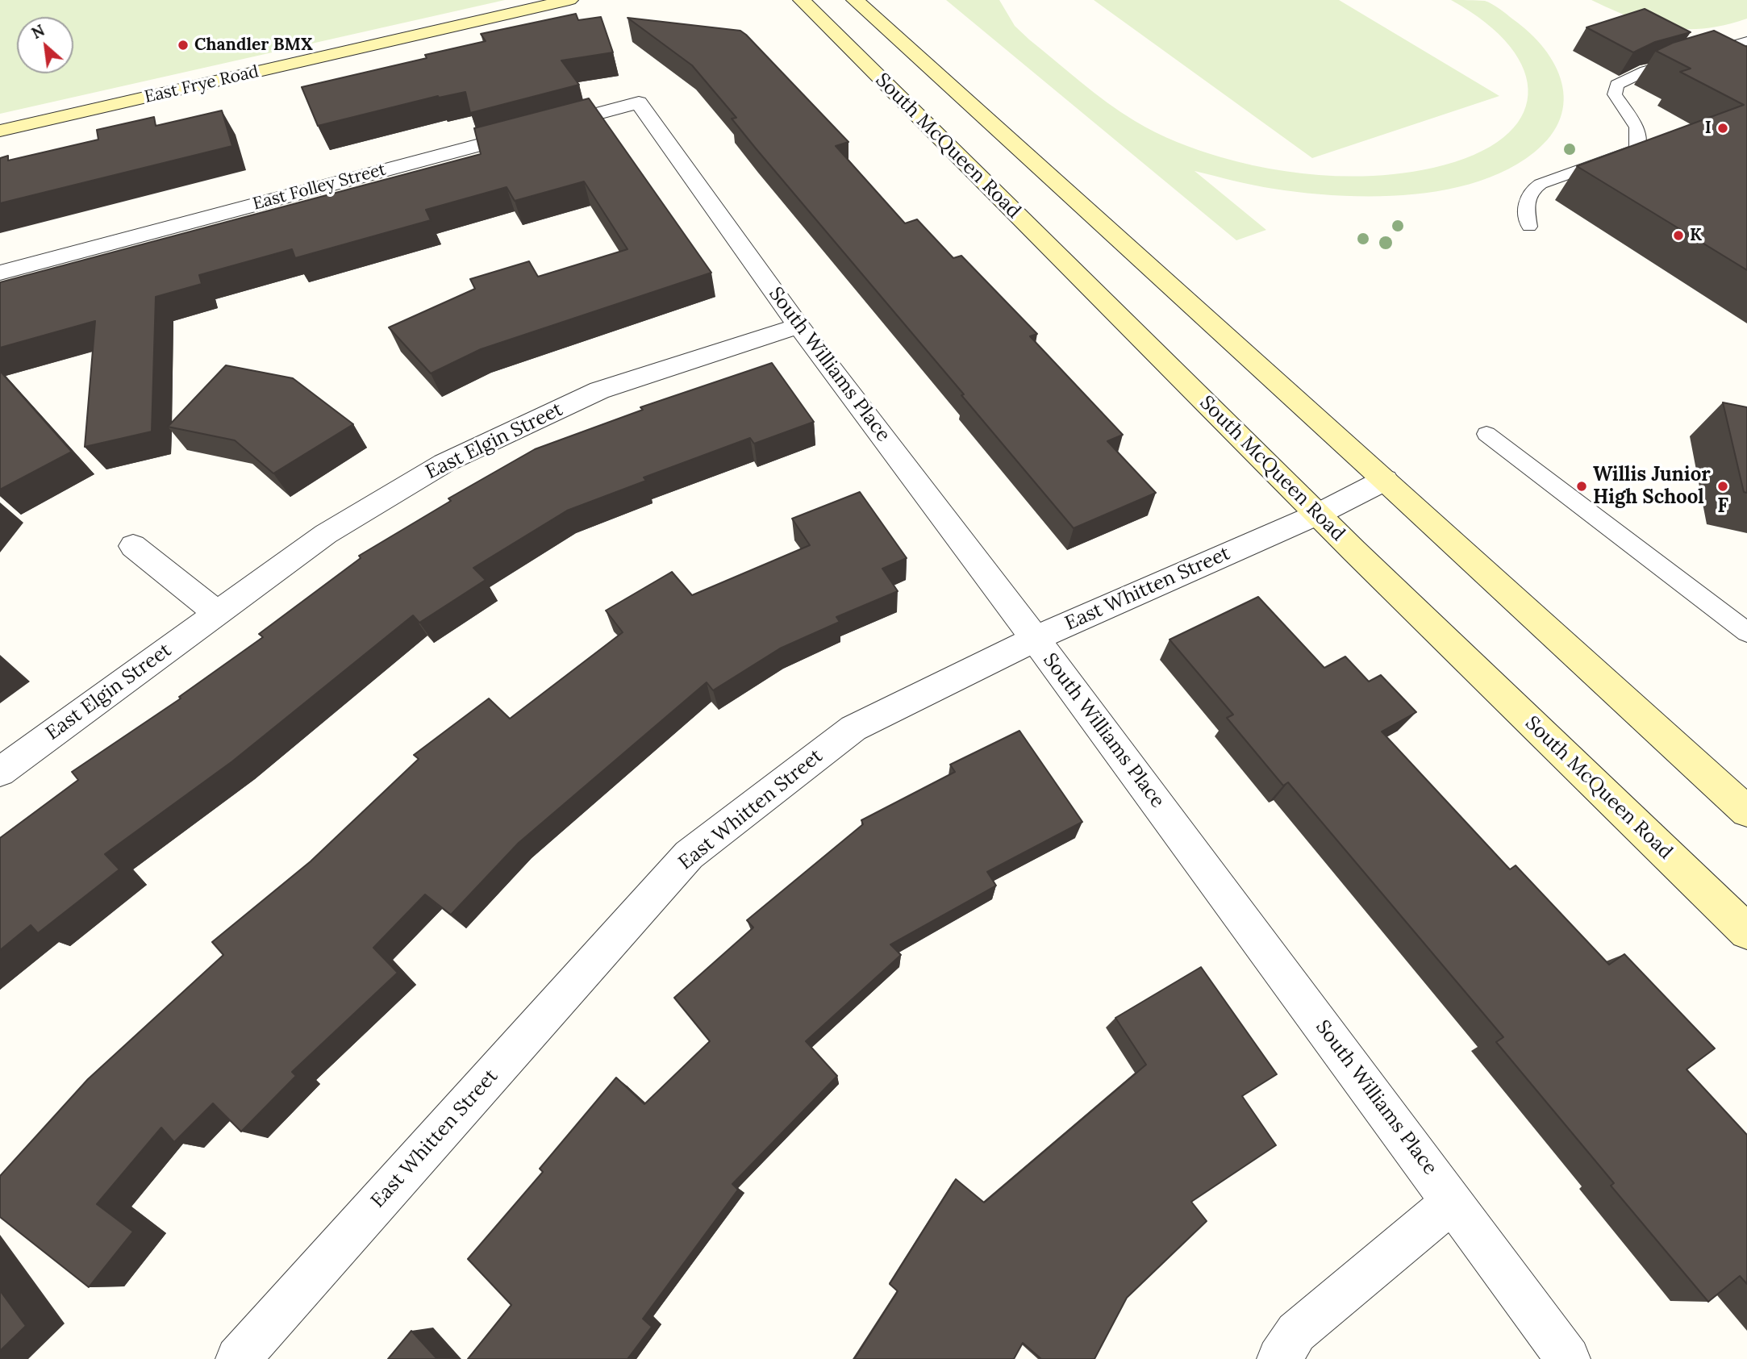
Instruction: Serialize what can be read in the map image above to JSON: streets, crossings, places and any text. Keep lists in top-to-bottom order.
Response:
{
  "streets": {
    "main road": ["East Frye Road", "South McQueen Road"],
    "street": [
      "East Folley Street",
      "South Williams Place",
      "East Elgin Street",
      "East Whitten Street"
    ]
  },
  "crossings": [
    ["South McQueen Road", "East Whitten Street"],
    ["East Folley Street", "South Williams Place"],
    ["South Williams Place", "East Elgin Street"],
    ["South Williams Place", "East Whitten Street"]
  ],
  "places": [
    "Chandler BMX",
    "I",
    "K",
    "Willis Junior High School",
    "F"
  ],
  "north": "top left"
}
